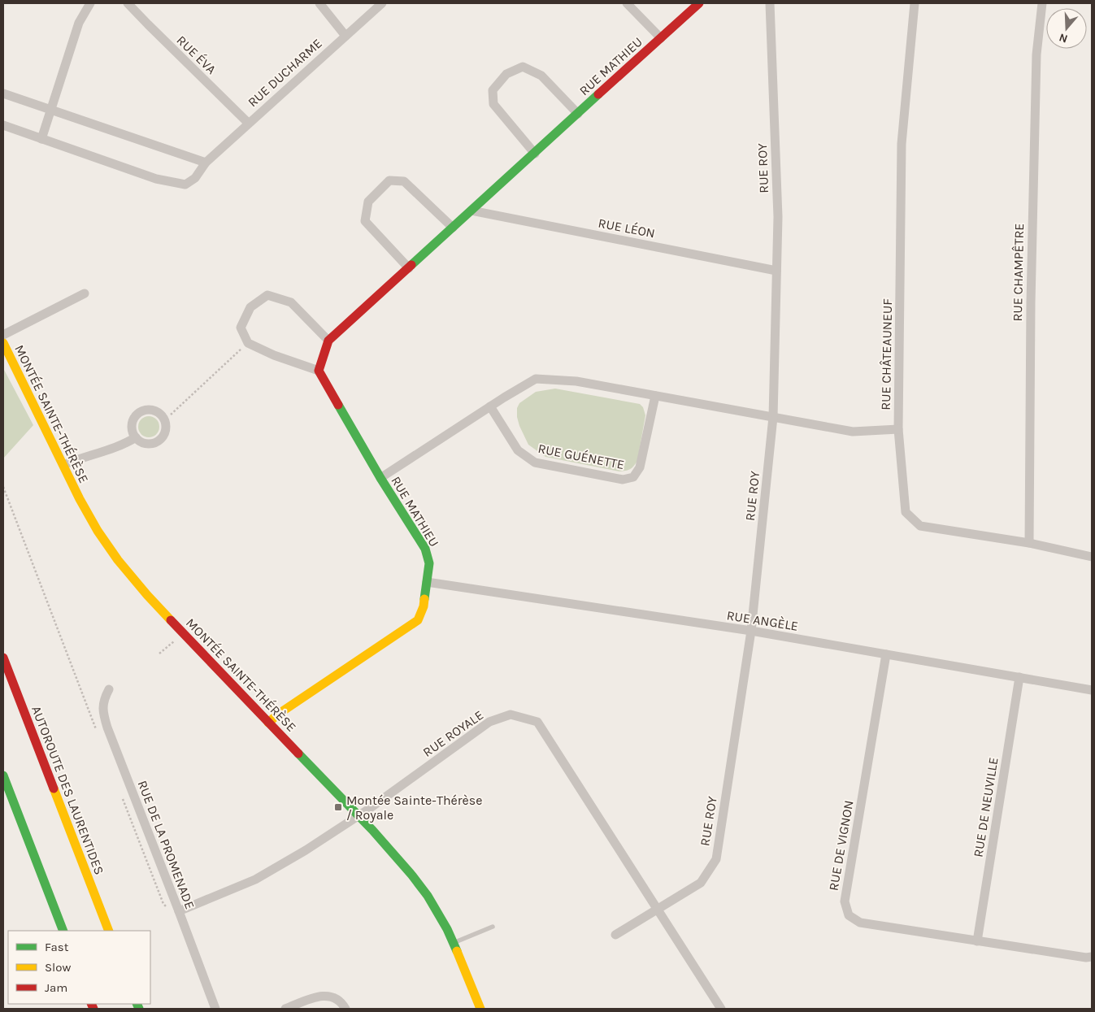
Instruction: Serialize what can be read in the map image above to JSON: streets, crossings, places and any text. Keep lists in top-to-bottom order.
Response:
{
  "streets": {
    "main road": ["RUE MATHIEU", "MONTÉE SAINTE-THÉRÈSE", "AUTOROUTE DES LAURENTIDES"],
    "street": [
      "RUE ÉVA",
      "RUE DUCHARME",
      "RUE ROY",
      "RUE LÉON",
      "RUE CHAMPÊTRE",
      "RUE CHÂTEAUNEUF",
      "RUE GUÉNETTE",
      "RUE ANGÈLE",
      "RUE ROYALE",
      "RUE DE NEUVILLE",
      "RUE DE LA PROMENADE",
      "RUE DE VIGNON"
    ]
  },
  "crossings": [
    ["RUE ÉVA", "RUE DUCHARME"],
    ["RUE MATHIEU", "RUE LÉON"],
    ["RUE MATHIEU", "MONTÉE SAINTE-THÉRÈSE"],
    ["RUE MATHIEU", "RUE ANGÈLE"],
    ["RUE ROY", "RUE LÉON"],
    ["RUE ROY", "RUE ANGÈLE"],
    ["RUE ROY", "RUE ROYALE"],
    ["RUE CHAMPÊTRE", "RUE CHÂTEAUNEUF"],
    ["MONTÉE SAINTE-THÉRÈSE", "RUE ROYALE"],
    ["RUE ANGÈLE", "RUE DE NEUVILLE"],
    ["RUE ANGÈLE", "RUE DE VIGNON"],
    ["RUE ROYALE", "RUE DE LA PROMENADE"],
    ["RUE DE NEUVILLE", "RUE DE VIGNON"]
  ],
  "places": {
    "transit": ["Montée Sainte-Thérèse / Royale"]
  },
  "legend": ["Fast", "Slow", "Jam"],
  "north": "bottom"
}
